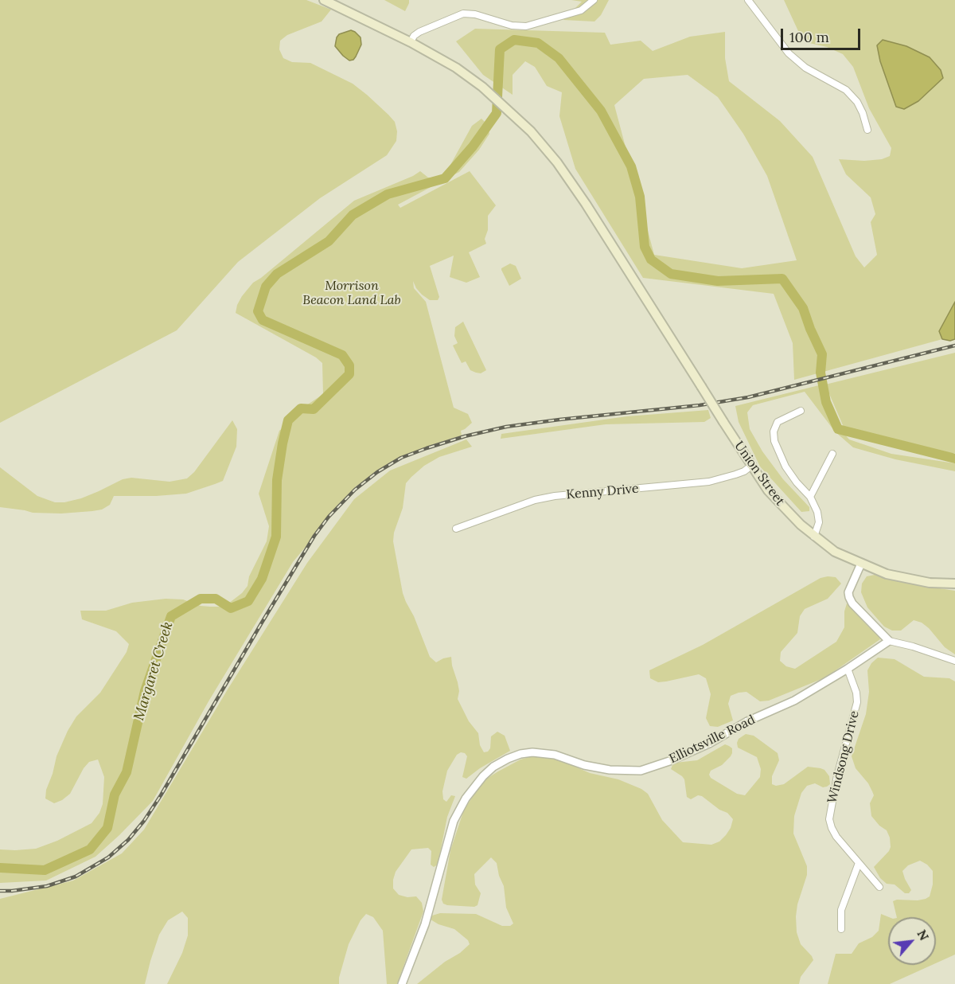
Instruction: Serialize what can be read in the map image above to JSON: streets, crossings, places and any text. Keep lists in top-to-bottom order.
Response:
{
  "streets": {
    "main road": ["Union Street"],
    "street": ["Kenny Drive", "Elliotsville Road", "Windsong Drive"]
  },
  "crossings": [
    ["Union Street", "Kenny Drive"],
    ["Elliotsville Road", "Windsong Drive"]
  ],
  "water": ["Margaret Creek"],
  "parks": ["Morrison Beacon Land Lab"],
  "scale_bar": "100 m",
  "north": "top right"
}
